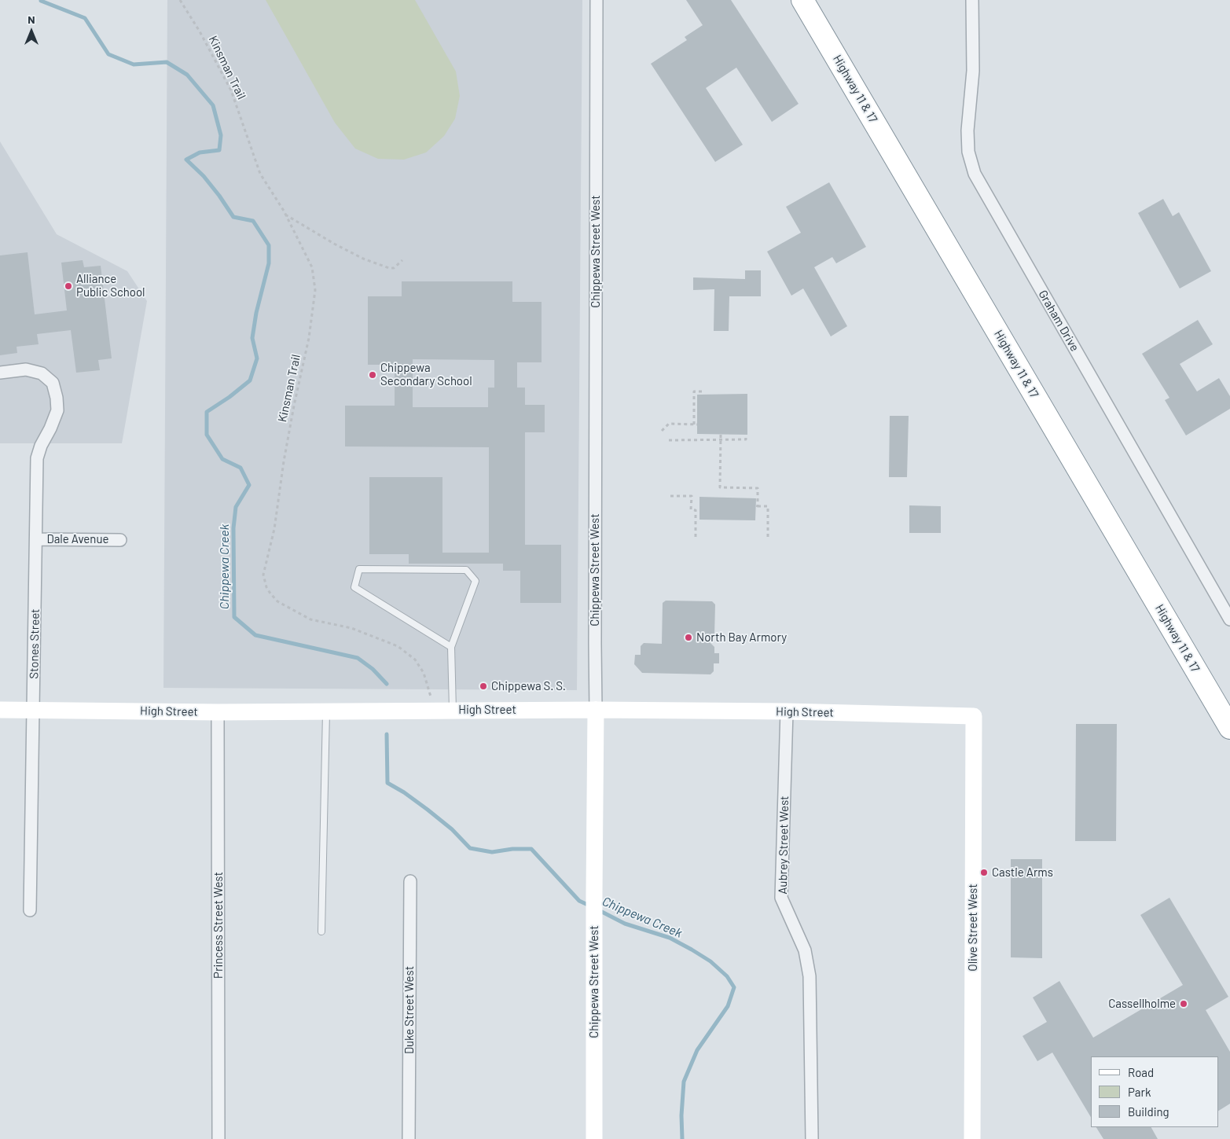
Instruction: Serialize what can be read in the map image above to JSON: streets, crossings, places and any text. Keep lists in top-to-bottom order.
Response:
{
  "streets": {
    "highway": ["Highway 11 & 17"],
    "street": [
      "Chippewa Street West",
      "Graham Drive",
      "Dale Avenue",
      "Stones Street",
      "High Street",
      "Aubrey Street West",
      "Princess Street West",
      "Olive Street West",
      "Duke Street West"
    ],
    "path": ["Kinsman Trail"]
  },
  "crossings": [
    ["Kinsman Trail", "High Street"],
    ["Chippewa Street West", "High Street"],
    ["Dale Avenue", "Stones Street"],
    ["Stones Street", "High Street"],
    ["High Street", "Aubrey Street West"],
    ["High Street", "Princess Street West"],
    ["High Street", "Olive Street West"]
  ],
  "water": ["Chippewa Creek"],
  "places": [
    "Alliance Public School",
    "Chippewa Secondary School",
    "North Bay Armory",
    "Chippewa S. S.",
    "Castle Arms",
    "Cassellholme"
  ],
  "legend": ["Road", "Park", "Building"],
  "north": "top"
}
